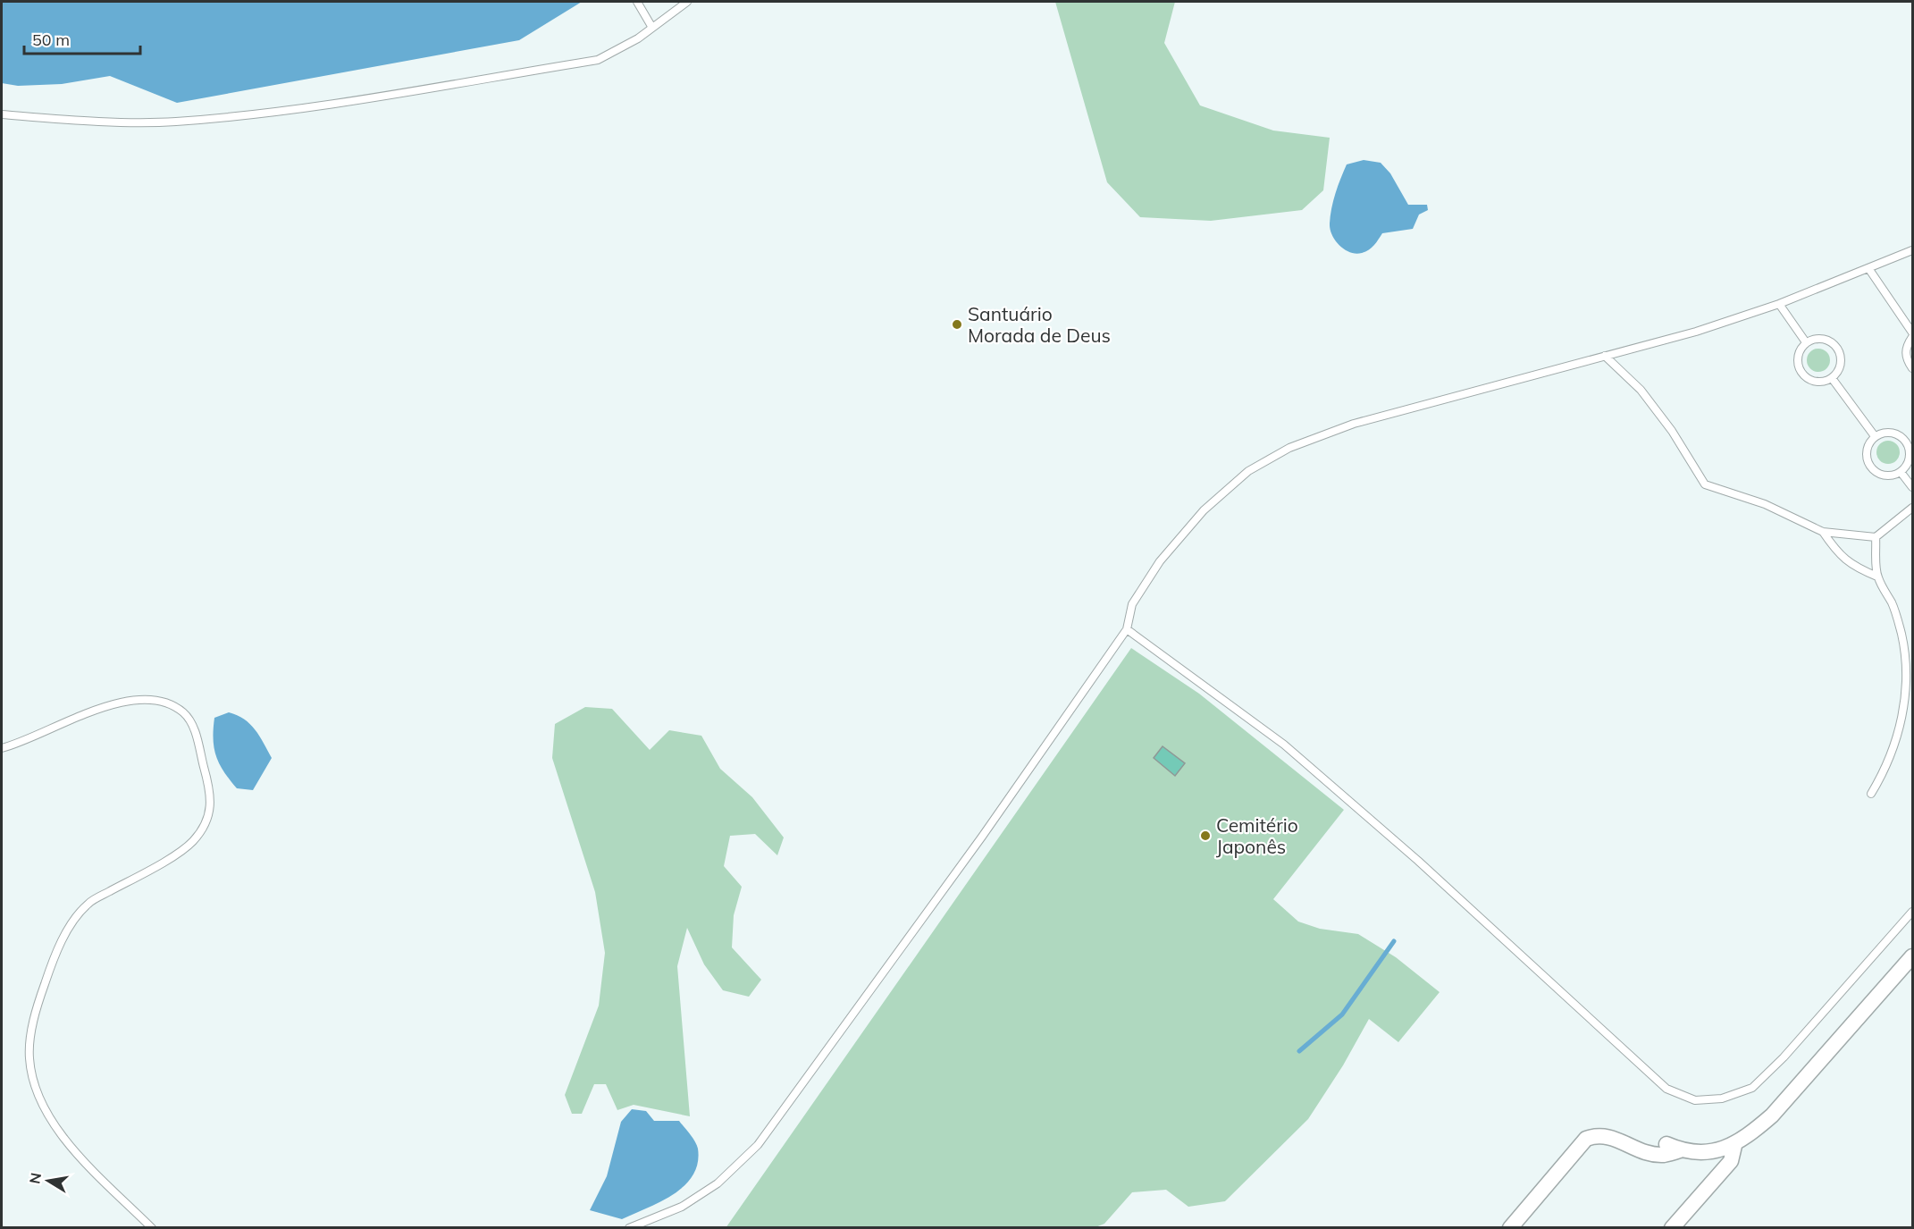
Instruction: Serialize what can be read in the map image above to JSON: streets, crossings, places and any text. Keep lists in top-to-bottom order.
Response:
{
  "places": ["Santuário Morada de Deus", "Cemitério Japonês"],
  "scale_bar": "50 m",
  "north": "left"
}
